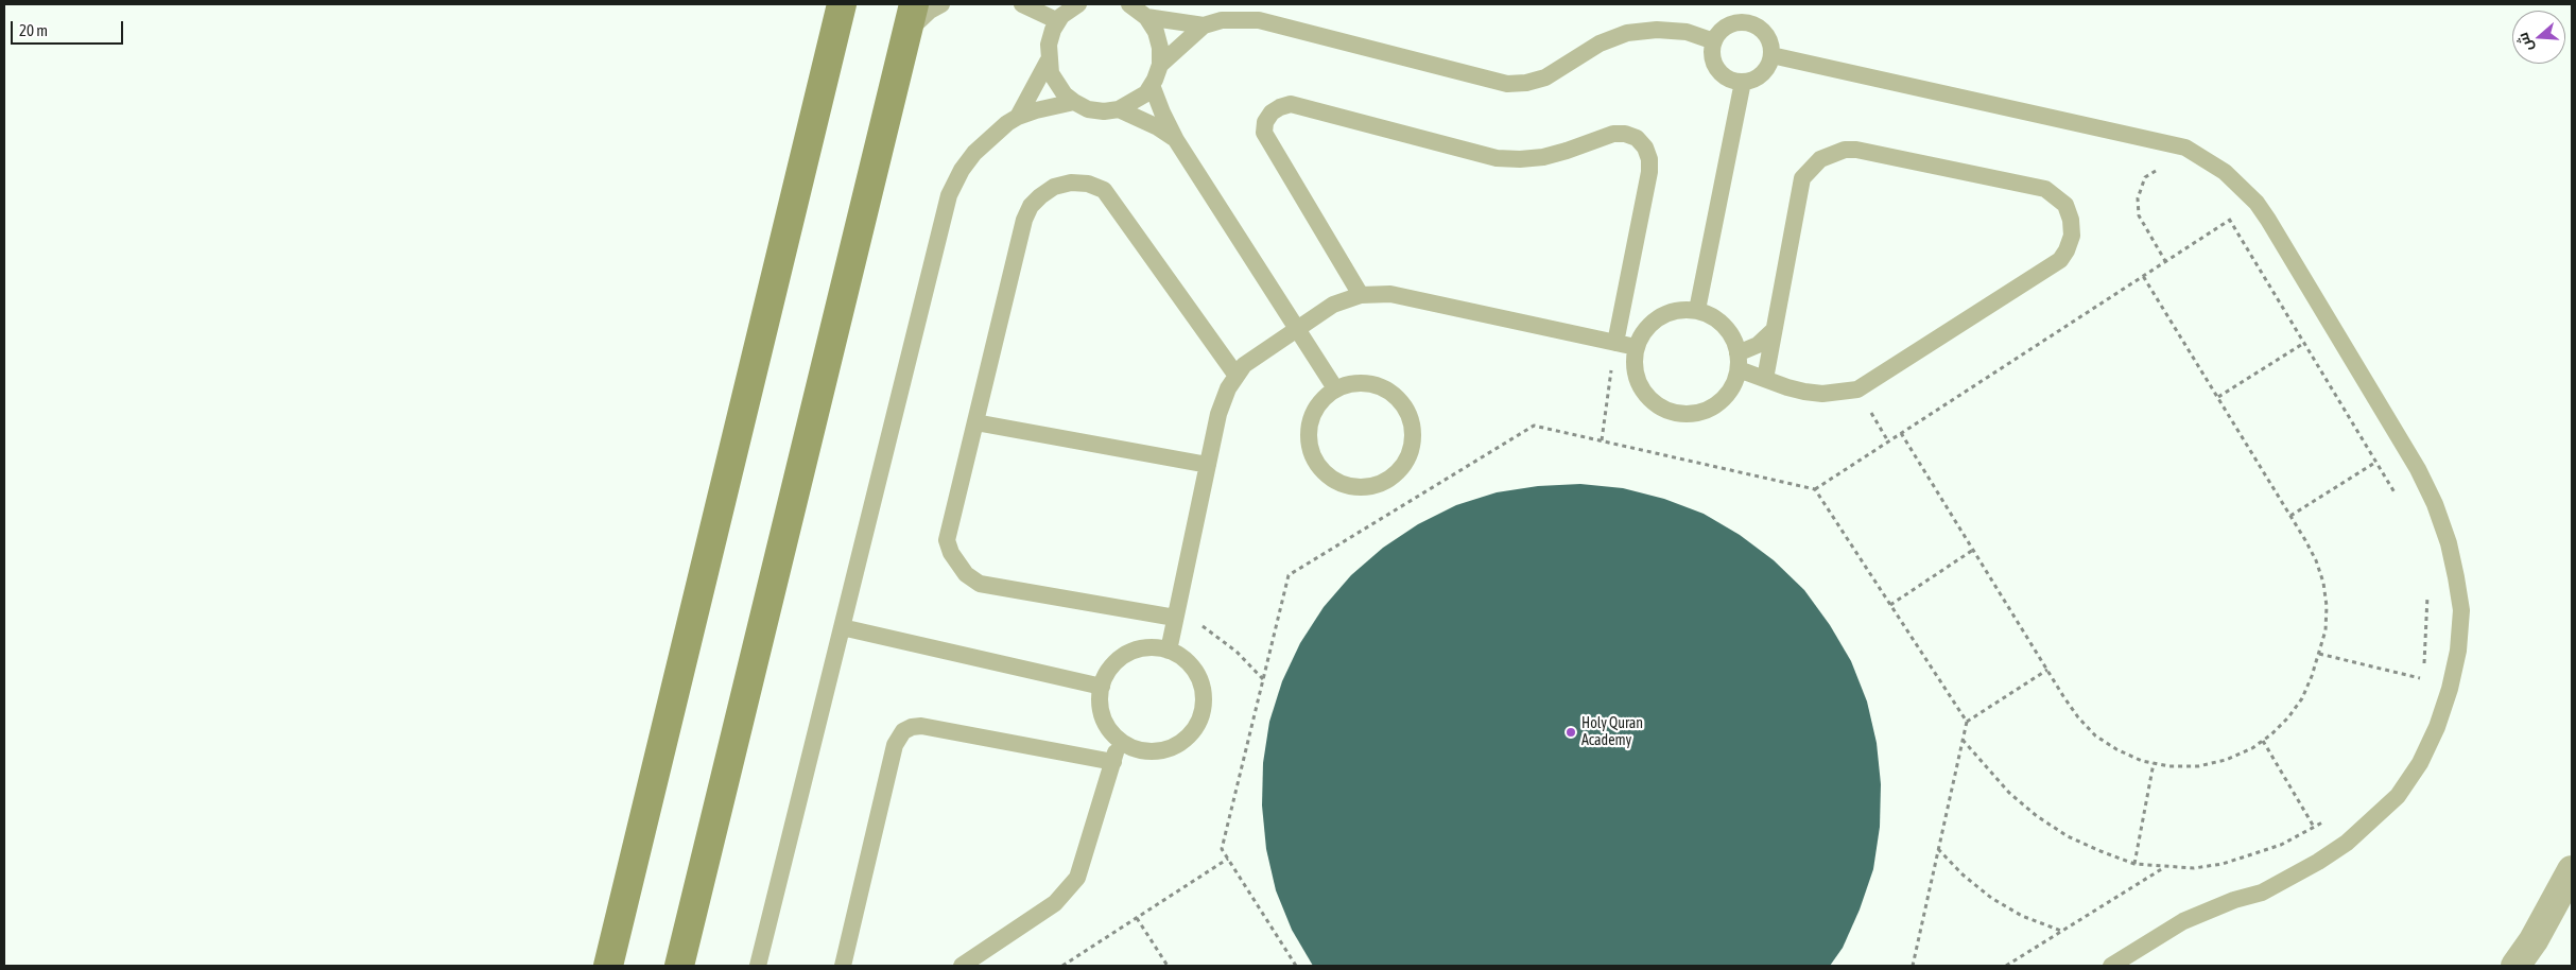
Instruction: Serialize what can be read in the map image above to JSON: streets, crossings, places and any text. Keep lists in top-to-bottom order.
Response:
{
  "places": ["Holy Quran Academy"],
  "scale_bar": "20 m",
  "north": "left"
}
